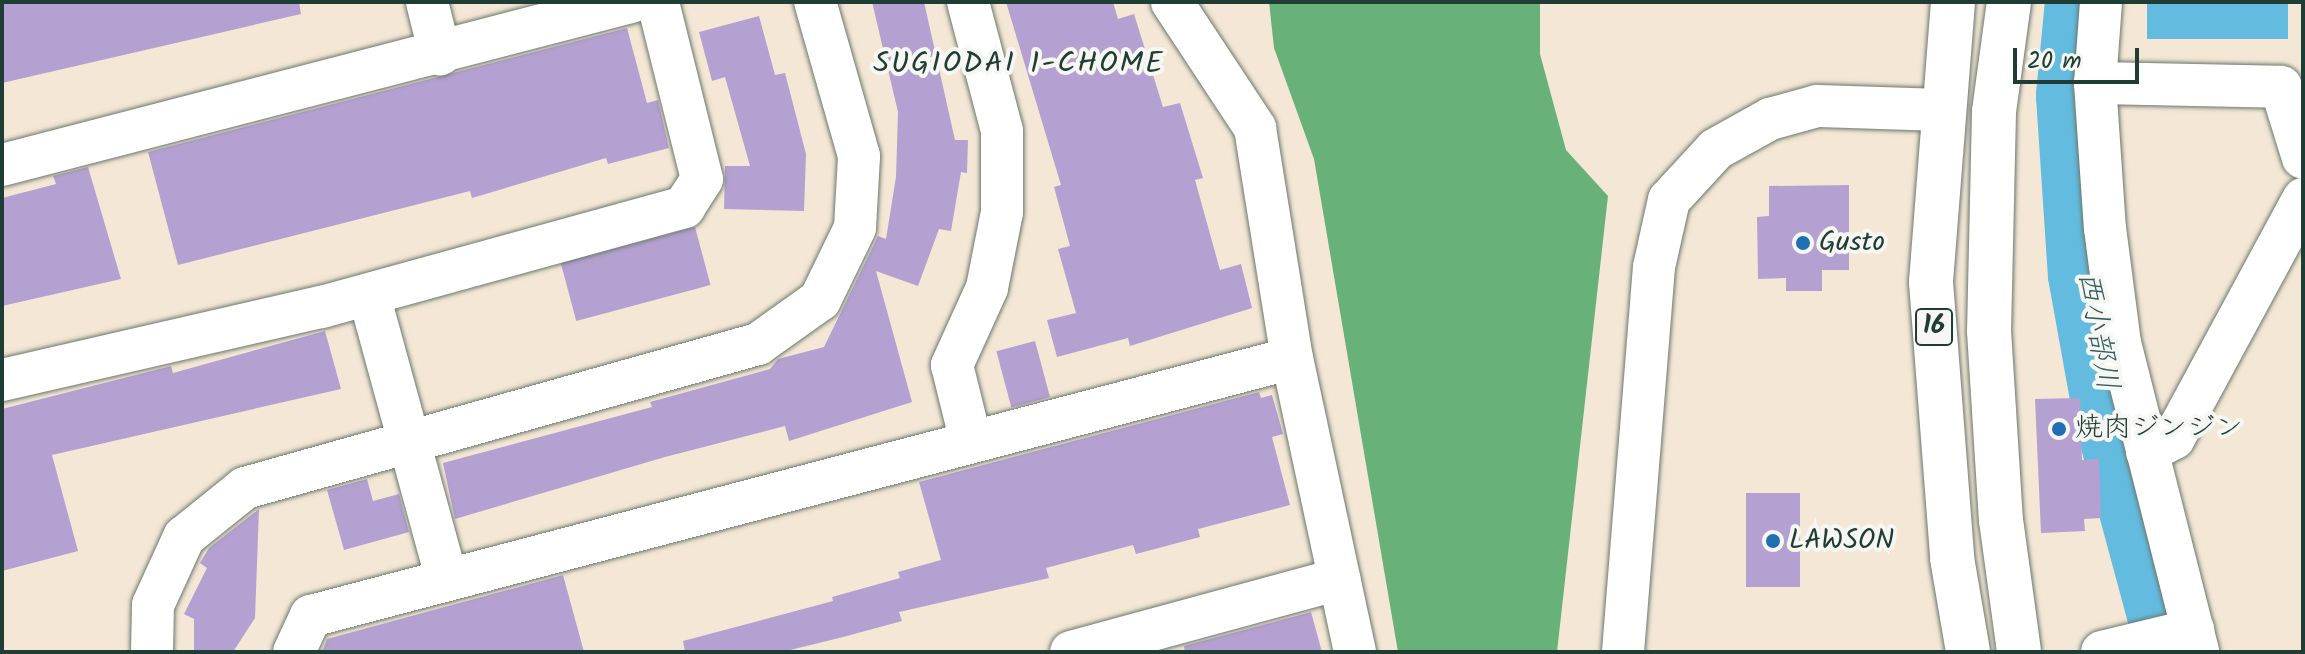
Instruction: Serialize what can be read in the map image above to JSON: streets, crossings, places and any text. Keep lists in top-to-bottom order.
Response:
{
  "streets": {
    "main road": ["16"]
  },
  "districts": ["SUGIODAI 1-CHOME"],
  "water": ["西小部川"],
  "places": ["Gusto", "焼肉ジンジン", "LAWSON"],
  "scale_bar": "20 m"
}
